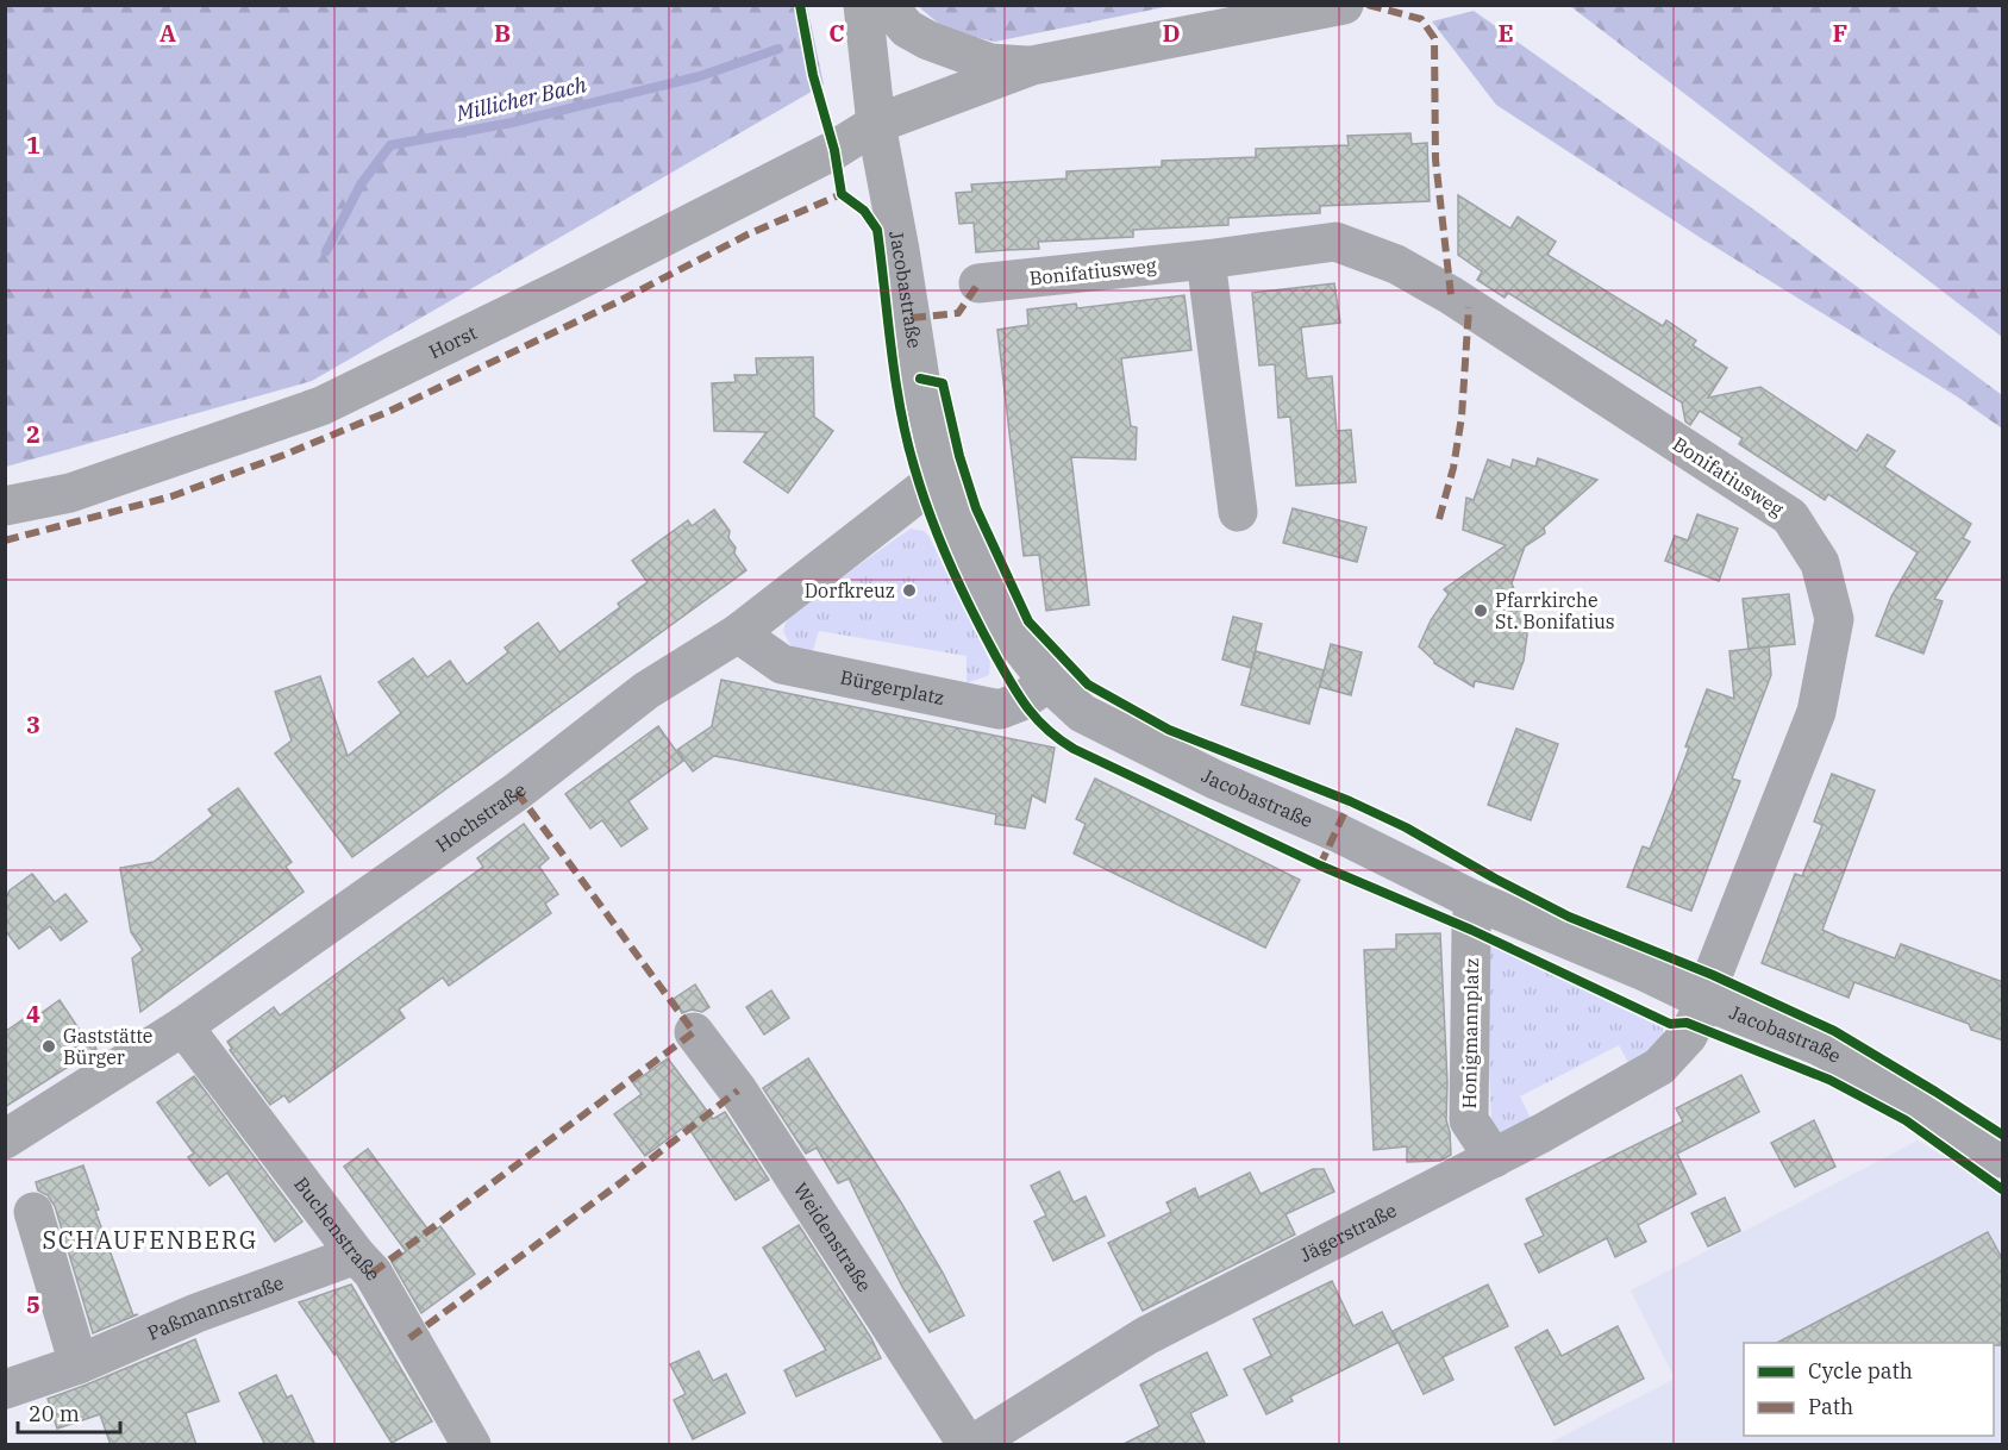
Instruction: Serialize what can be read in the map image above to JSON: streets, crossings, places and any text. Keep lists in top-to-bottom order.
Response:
{
  "streets": {
    "street": [
      "Bonifatiusweg",
      "Jacobastraße",
      "Horst",
      "Bürgerplatz",
      "Hochstraße",
      "Honigmannplatz",
      "Buchenstraße",
      "Jägerstraße",
      "Weidenstraße",
      "Paßmannstraße"
    ]
  },
  "crossings": [
    ["Bonifatiusweg", "Jacobastraße"],
    ["Bonifatiusweg", "Jägerstraße"],
    ["Jacobastraße", "Horst"],
    ["Jacobastraße", "Bürgerplatz"],
    ["Jacobastraße", "Hochstraße"],
    ["Jacobastraße", "Honigmannplatz"],
    ["Jacobastraße", "Jägerstraße"],
    ["Bürgerplatz", "Hochstraße"],
    ["Hochstraße", "Buchenstraße"],
    ["Honigmannplatz", "Jägerstraße"],
    ["Buchenstraße", "Paßmannstraße"],
    ["Jägerstraße", "Weidenstraße"]
  ],
  "districts": ["SCHAUFENBERG"],
  "water": ["Millicher Bach"],
  "places": ["Dorfkreuz", "Pfarrkirche St. Bonifatius", "Gaststätte Bürger"],
  "legend": ["Cycle path", "Path"],
  "scale_bar": "20 m",
  "grid": {
    "columns": [
      "A",
      "B",
      "C",
      "D",
      "E",
      "F"
    ],
    "rows": [
      "1",
      "2",
      "3",
      "4",
      "5"
    ]
  }
}
